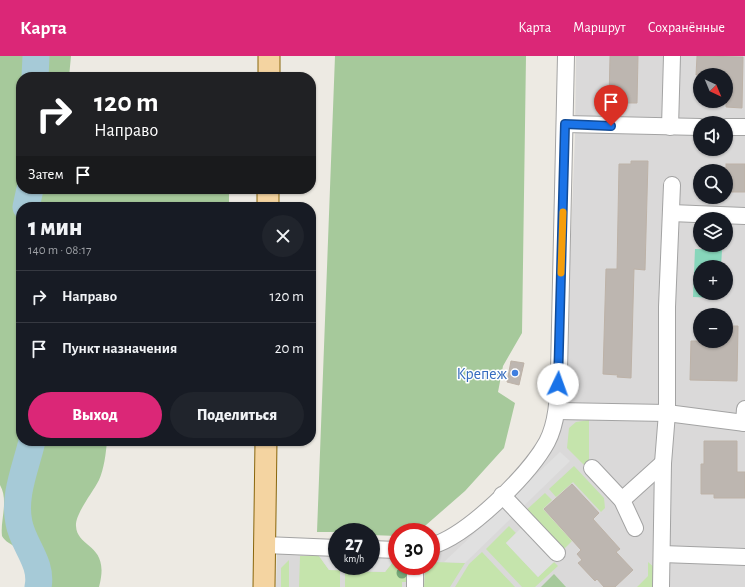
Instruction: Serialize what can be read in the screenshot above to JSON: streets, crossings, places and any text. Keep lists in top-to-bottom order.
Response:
{
  "places": ["Крепеж"],
  "north": "bottom right",
  "page": {
    "header": "Карта",
    "nav": ["Карта", "Маршрут", "Сохранённые"],
    "map_buttons": ["+", "−"],
    "turn": ["120 m", "Направо"],
    "then": "Затем",
    "heading": ["1 мин", "140 m · 08:17"],
    "list": [
      {
        "name": "Направо",
        "value": "120 m"
      },
      {
        "name": "Пункт назначения",
        "value": "20 m"
      }
    ],
    "buttons": ["Выход", "Поделиться"],
    "speed": "27 km/h",
    "limit": "30"
  }
}
